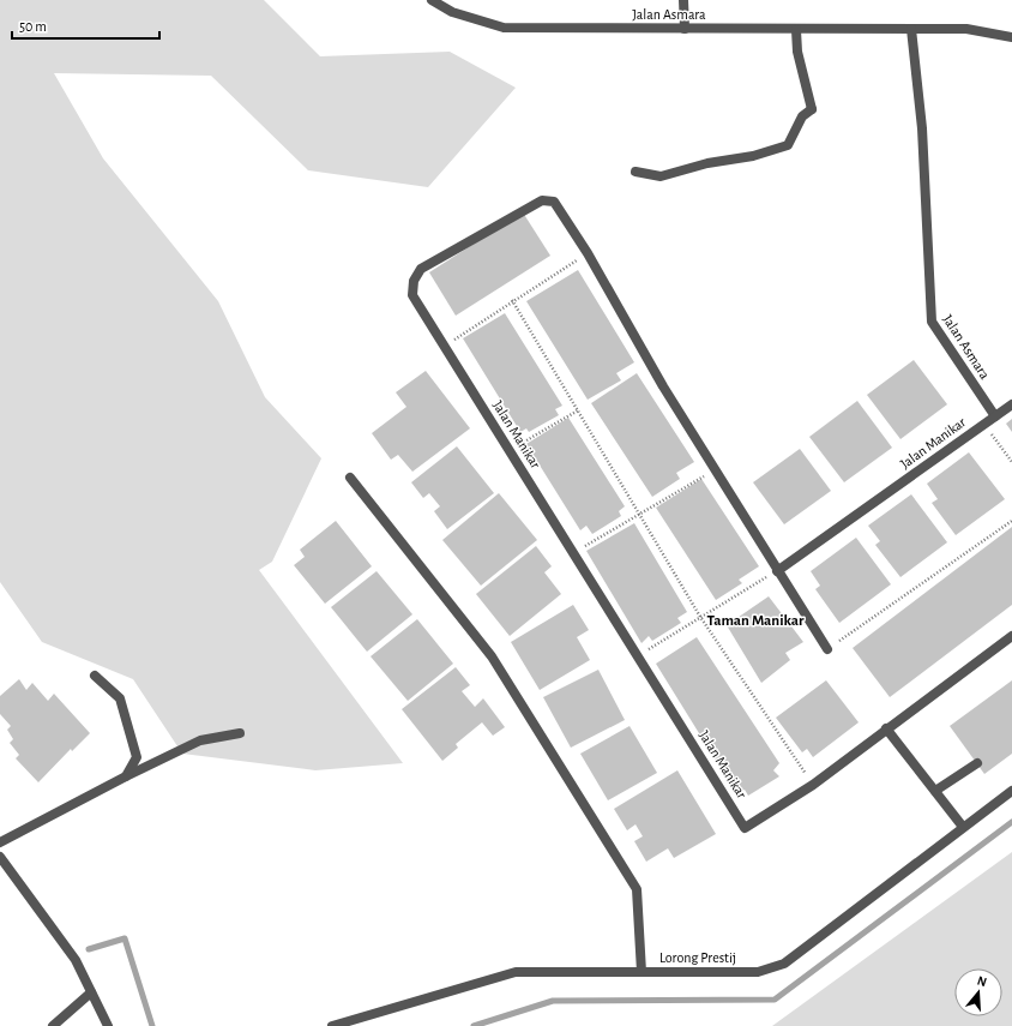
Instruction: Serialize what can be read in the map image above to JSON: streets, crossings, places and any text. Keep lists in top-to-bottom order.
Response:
{
  "streets": {
    "street": ["Jalan Asmara", "Jalan Manikar", "Lorong Prestij"]
  },
  "crossings": [
    ["Jalan Asmara", "Jalan Manikar"]
  ],
  "districts": ["Taman Manikar"],
  "scale_bar": "50 m",
  "north": "top"
}
